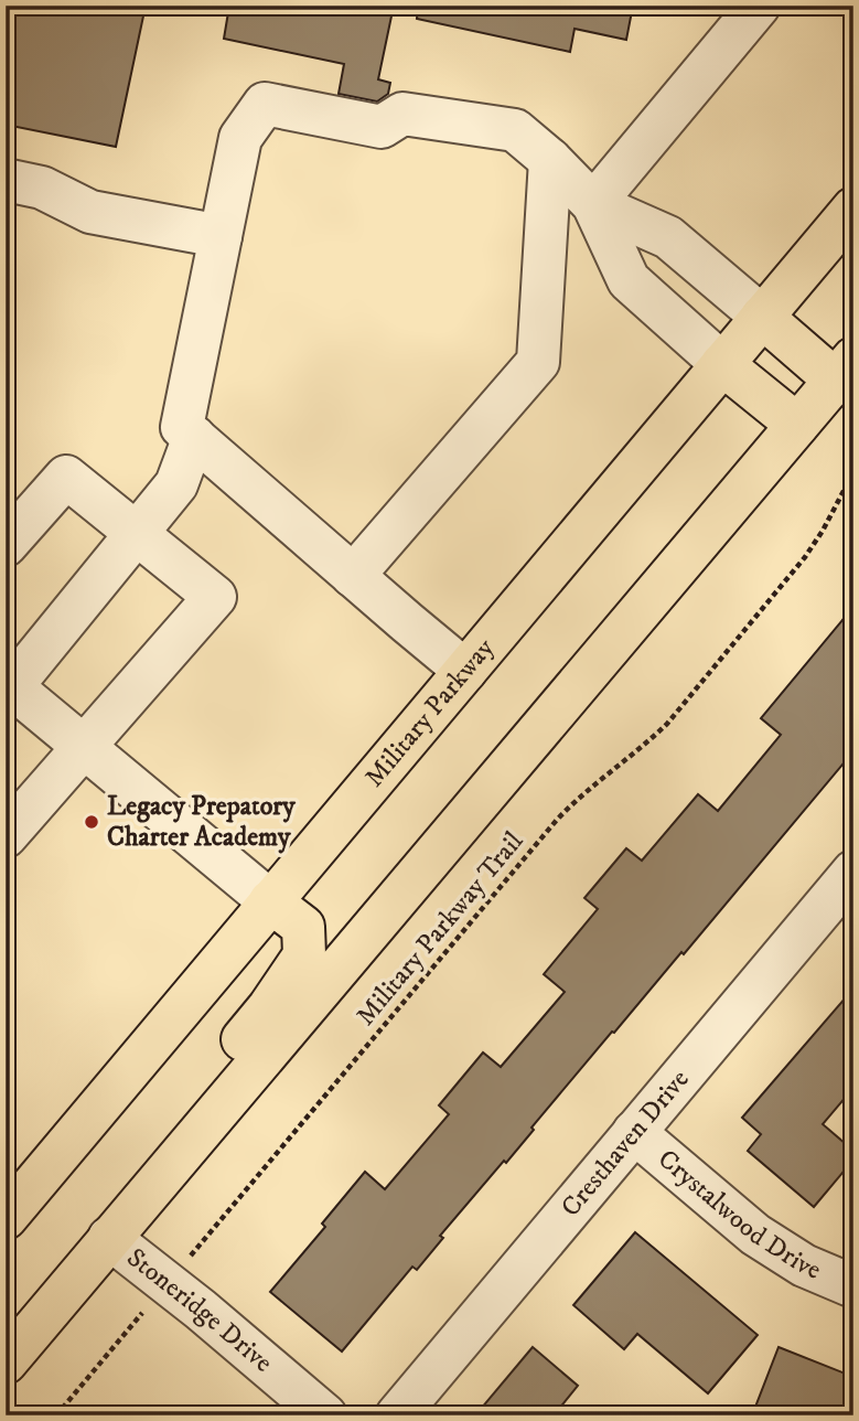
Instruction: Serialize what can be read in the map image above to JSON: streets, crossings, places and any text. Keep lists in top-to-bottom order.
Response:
{
  "streets": {
    "main road": ["Military Parkway"],
    "street": ["Cresthaven Drive", "Crystalwood Drive", "Stoneridge Drive"],
    "path": ["Military Parkway Trail"]
  },
  "crossings": [
    ["Military Parkway Trail", "Stoneridge Drive"],
    ["Cresthaven Drive", "Crystalwood Drive"]
  ],
  "places": ["Legacy Prepatory Charter Academy"]
}
